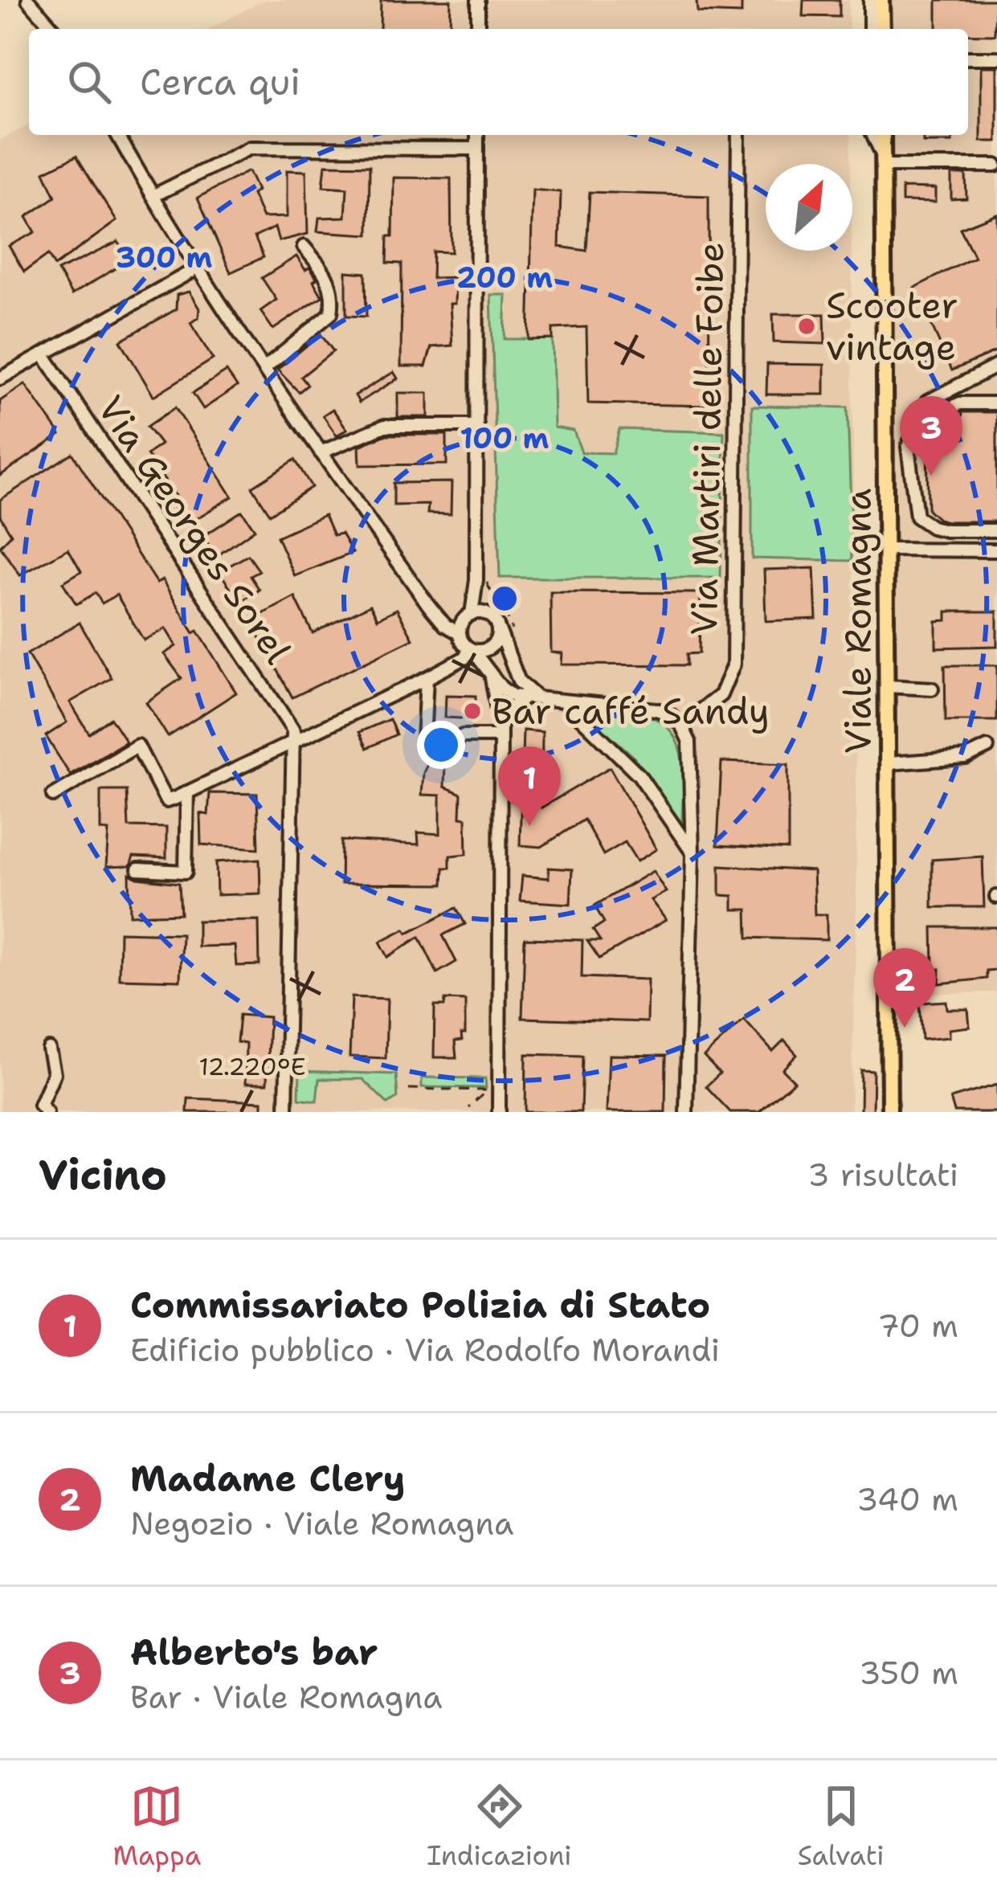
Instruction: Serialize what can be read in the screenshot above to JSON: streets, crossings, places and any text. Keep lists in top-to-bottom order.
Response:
{
  "streets": {
    "main road": ["Viale Romagna"],
    "street": ["Via Martiri delle Foibe", "Via Georges Sorel"]
  },
  "places": ["Scooter vintage", "Bar caffé Sandy"],
  "north": "top right",
  "page": {
    "search": "Cerca qui",
    "pins": ["3", "1", "2"],
    "heading": ["Vicino", "3 risultati"],
    "list": [
      {
        "mark": "1",
        "name": "Commissariato Polizia di Stato",
        "note": "Edificio pubblico · Via Rodolfo Morandi",
        "value": "70 m"
      },
      {
        "mark": "2",
        "name": "Madame Clery",
        "note": "Negozio · Viale Romagna",
        "value": "340 m"
      },
      {
        "mark": "3",
        "name": "Alberto's bar",
        "note": "Bar · Viale Romagna",
        "value": "350 m"
      }
    ],
    "nav": ["Mappa", "Indicazioni", "Salvati"]
  },
  "coordinates": ["12.220°E"],
  "rings": ["300 m", "200 m", "100 m"]
}
